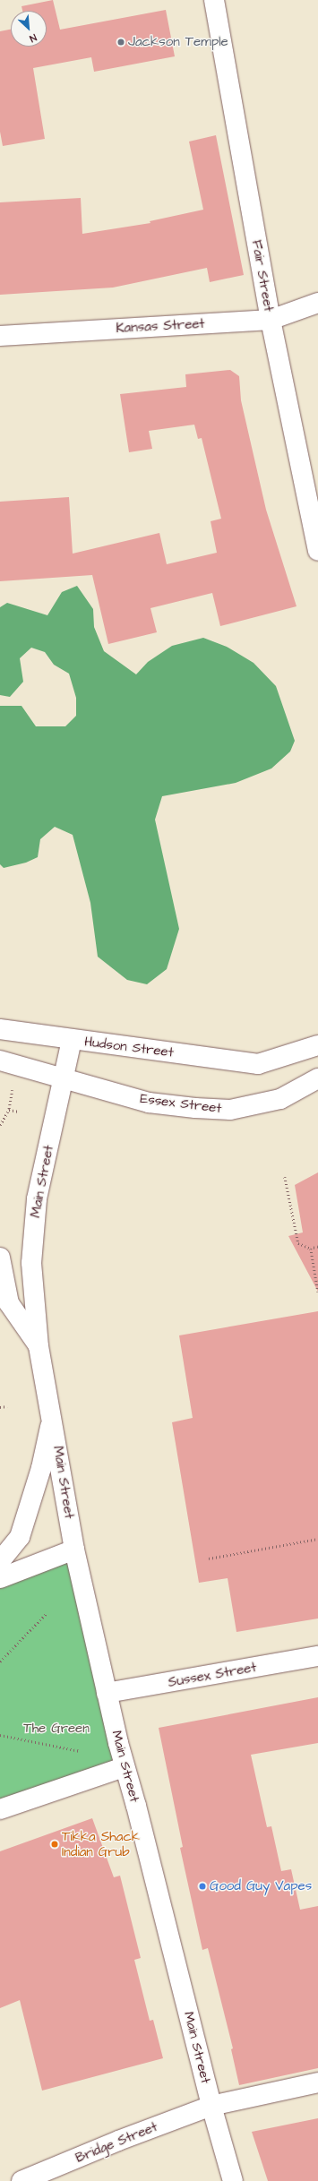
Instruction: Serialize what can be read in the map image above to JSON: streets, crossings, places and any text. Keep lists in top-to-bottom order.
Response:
{
  "streets": {
    "street": [
      "Fair Street",
      "Kansas Street",
      "Hudson Street",
      "Essex Street",
      "Main Street",
      "Sussex Street",
      "Bridge Street"
    ]
  },
  "crossings": [
    ["Fair Street", "Kansas Street"],
    ["Hudson Street", "Main Street"],
    ["Essex Street", "Main Street"],
    ["Main Street", "Sussex Street"],
    ["Main Street", "Bridge Street"]
  ],
  "parks": ["The Green"],
  "places": ["Jackson Temple", "Tikka Shack Indian Grub", "Good Guy Vapes"],
  "north": "bottom right"
}
